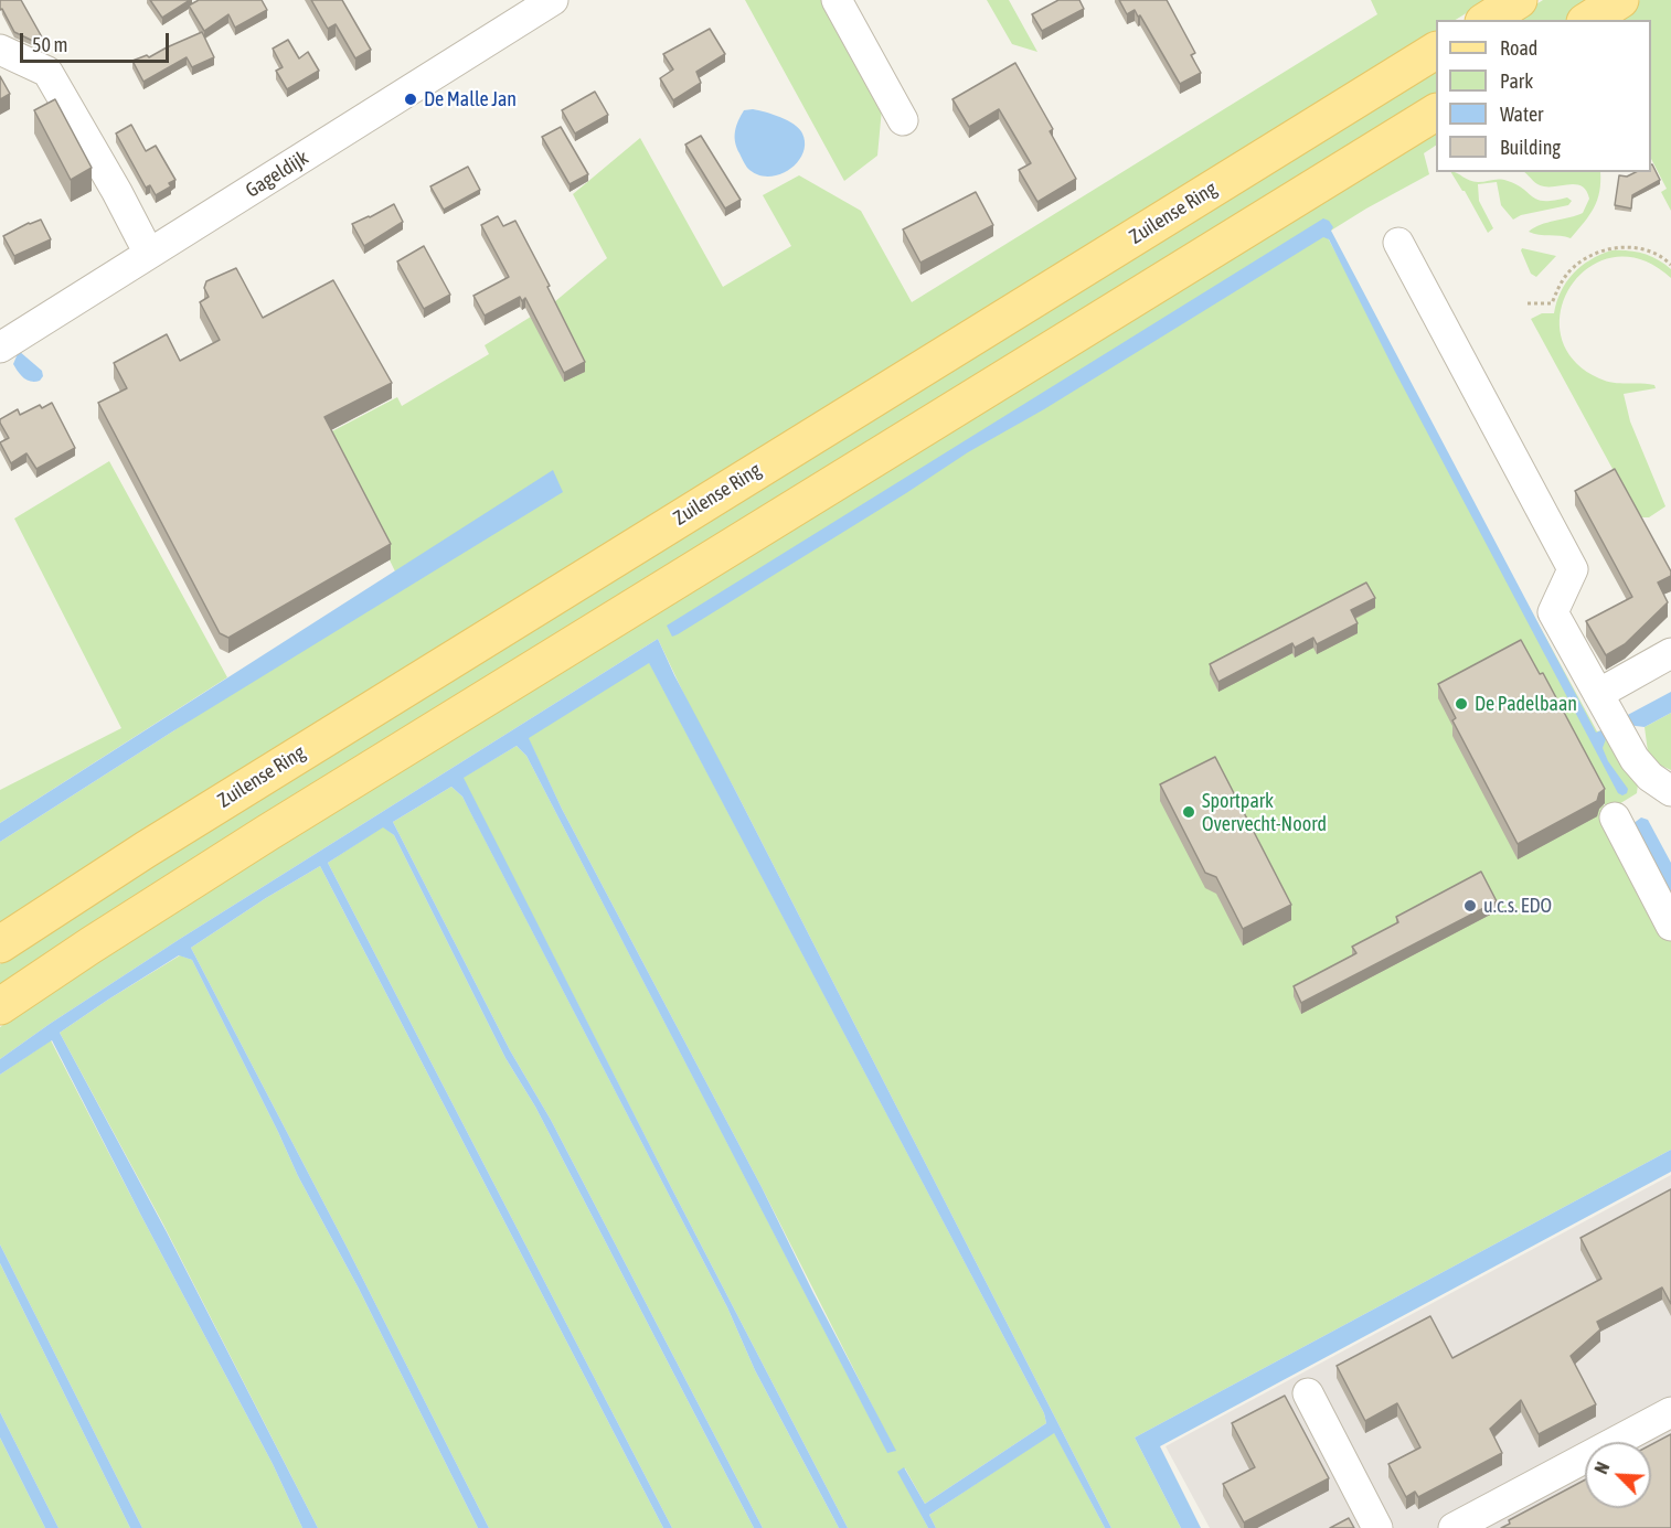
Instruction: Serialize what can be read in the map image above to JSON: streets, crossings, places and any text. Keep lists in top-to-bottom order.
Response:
{
  "streets": {
    "main road": ["Zuilense Ring"],
    "street": ["Gageldijk"]
  },
  "places": [
    "De Malle Jan",
    "De Padelbaan",
    "Sportpark Overvecht-Noord",
    "u.c.s. EDO"
  ],
  "legend": [
    "Road",
    "Park",
    "Water",
    "Building"
  ],
  "scale_bar": "50 m",
  "north": "top left"
}
